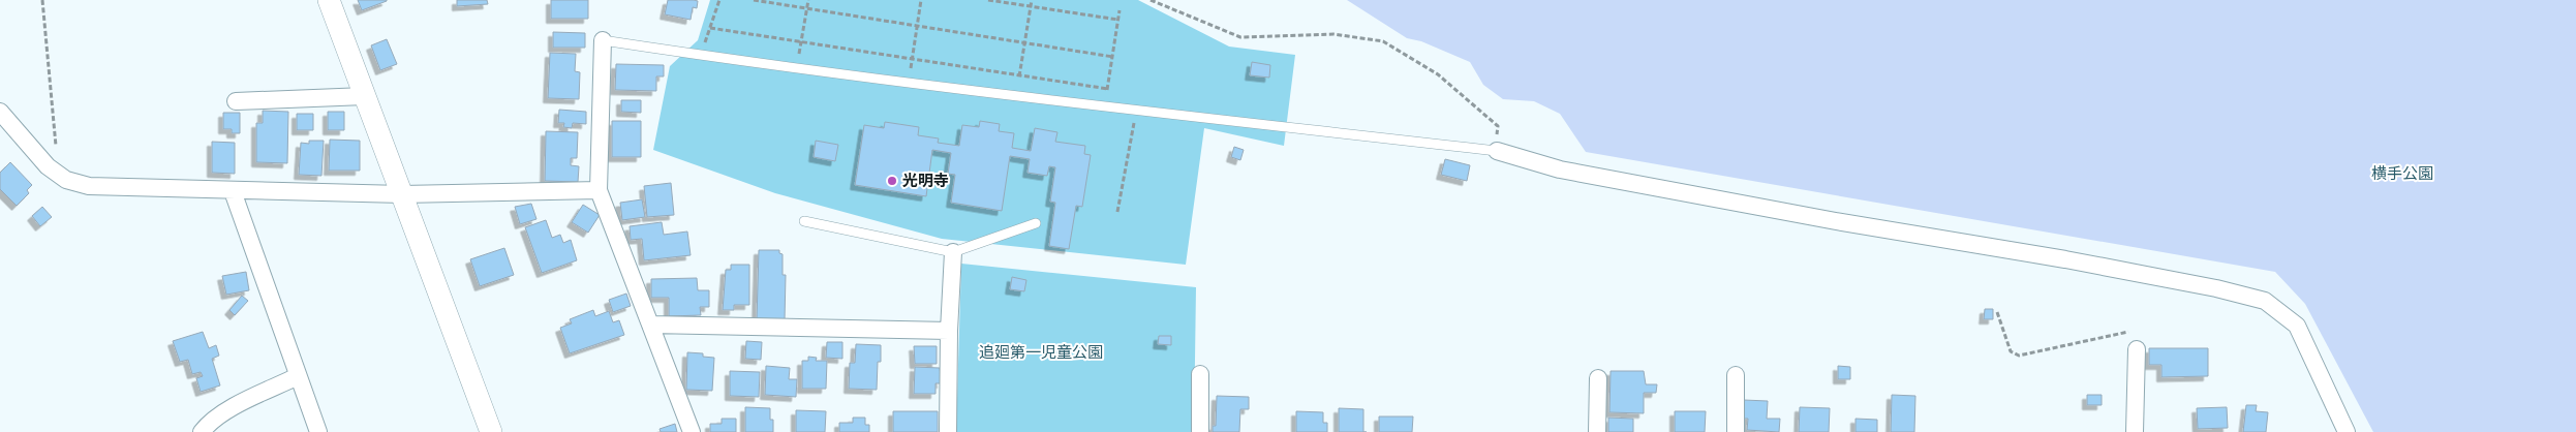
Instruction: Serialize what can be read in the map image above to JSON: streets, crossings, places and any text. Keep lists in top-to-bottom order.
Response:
{
  "parks": ["横手公園", "追廻第一児童公園"],
  "places": ["光明寺"]
}
